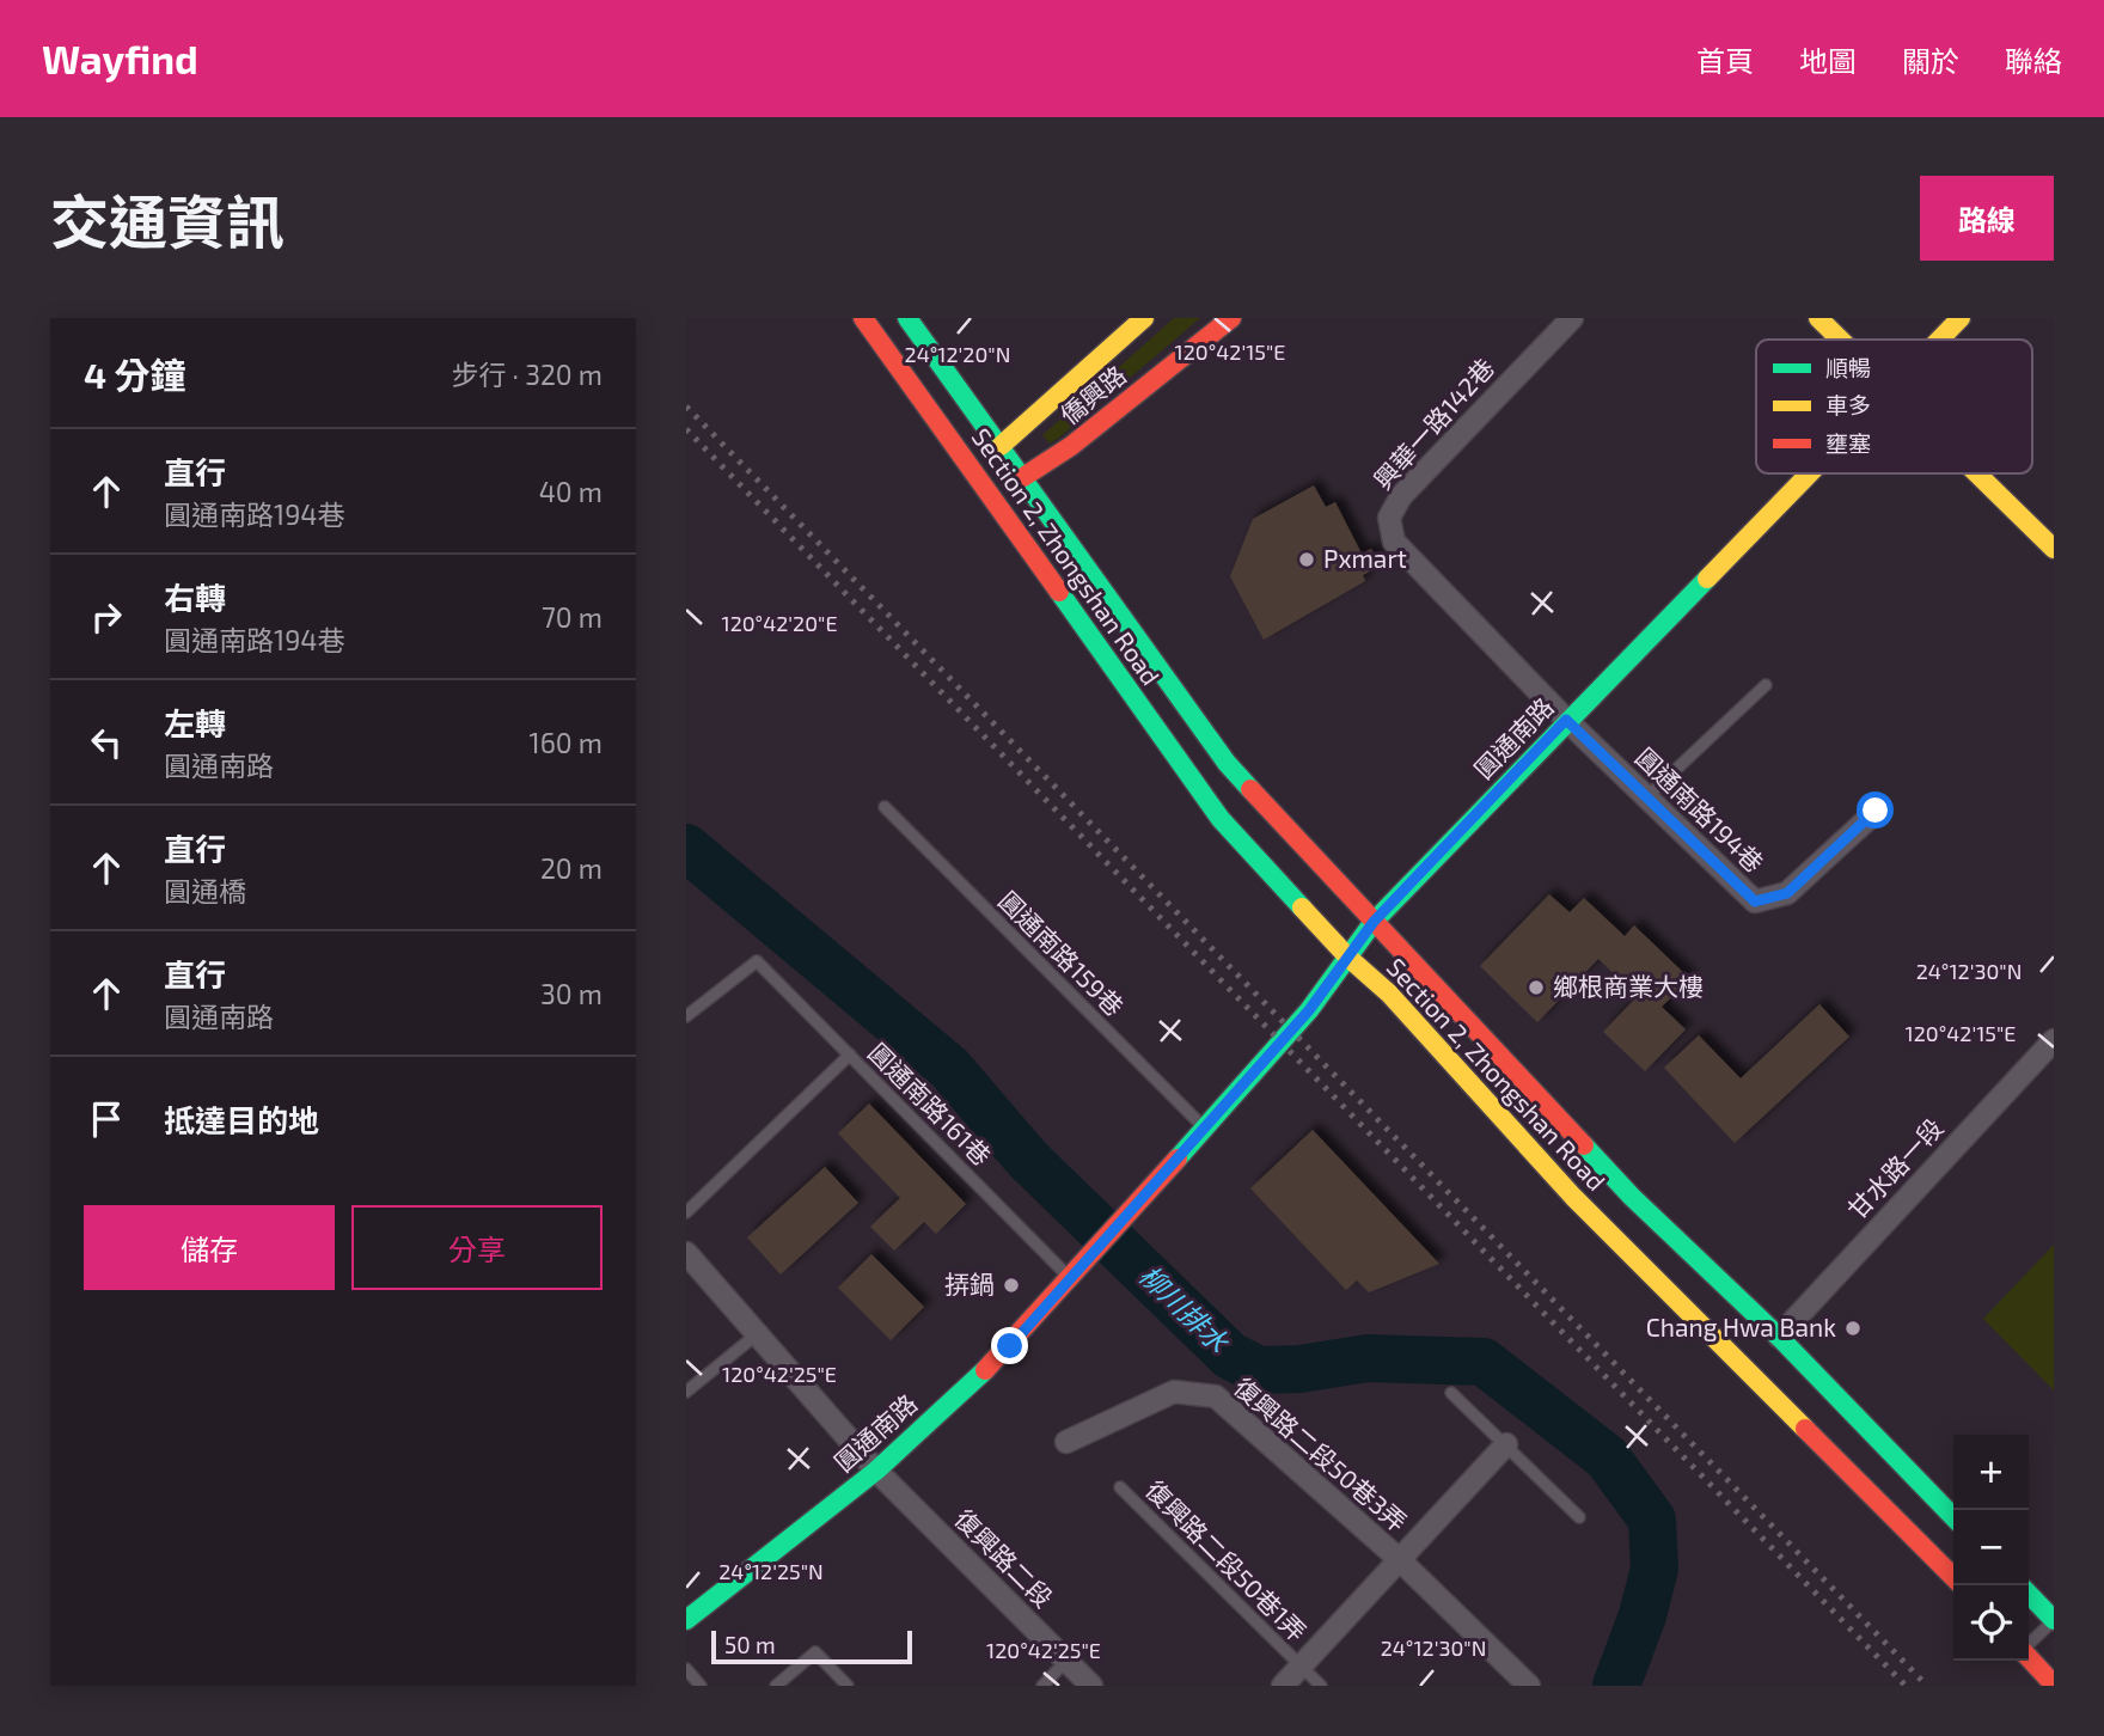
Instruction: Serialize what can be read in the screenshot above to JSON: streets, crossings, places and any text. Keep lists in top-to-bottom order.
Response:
{
  "streets": {
    "main road": ["僑興路", "Section 2, Zhongshan Road", "圓通南路"],
    "street": [
      "興華一路142巷",
      "圓通南路194巷",
      "甘水路一段",
      "復興路二段50巷3弄",
      "復興路二段"
    ],
    "lane": ["圓通南路159巷", "圓通南路161巷", "復興路二段50巷1弄"]
  },
  "crossings": [
    ["僑興路", "Section 2, Zhongshan Road"],
    ["興華一路142巷", "圓通南路"],
    ["興華一路142巷", "圓通南路194巷"],
    ["Section 2, Zhongshan Road", "圓通南路"],
    ["Section 2, Zhongshan Road", "甘水路一段"],
    ["圓通南路", "圓通南路194巷"],
    ["圓通南路", "圓通南路159巷"],
    ["圓通南路", "圓通南路161巷"],
    ["圓通南路", "復興路二段"]
  ],
  "water": ["柳川排水"],
  "places": [
    "Pxmart",
    "鄉根商業大樓",
    "挵鍋",
    "Chang Hwa Bank"
  ],
  "legend": ["順暢", "車多", "壅塞"],
  "scale_bar": "50 m",
  "page": {
    "header": "Wayfind",
    "nav": [
      "首頁",
      "地圖",
      "關於",
      "聯絡"
    ],
    "title": "交通資訊",
    "buttons": [
      "路線",
      ["儲存", "分享"]
    ],
    "heading": ["4 分鐘", "步行 · 320 m"],
    "list": [
      ["直行", "圓通南路194巷", "40 m"],
      ["右轉", "圓通南路194巷", "70 m"],
      ["左轉", "圓通南路", "160 m"],
      ["直行", "圓通橋", "20 m"],
      ["直行", "圓通南路", "30 m"],
      "抵達目的地"
    ],
    "map_buttons": ["+", "−"],
    "scale": "50 m"
  },
  "coordinates": [
    "120°42'15\"E",
    "24°12'20\"N",
    "120°42'20\"E",
    "24°12'30\"N",
    "120°42'25\"E",
    "24°12'25\"N"
  ]
}
